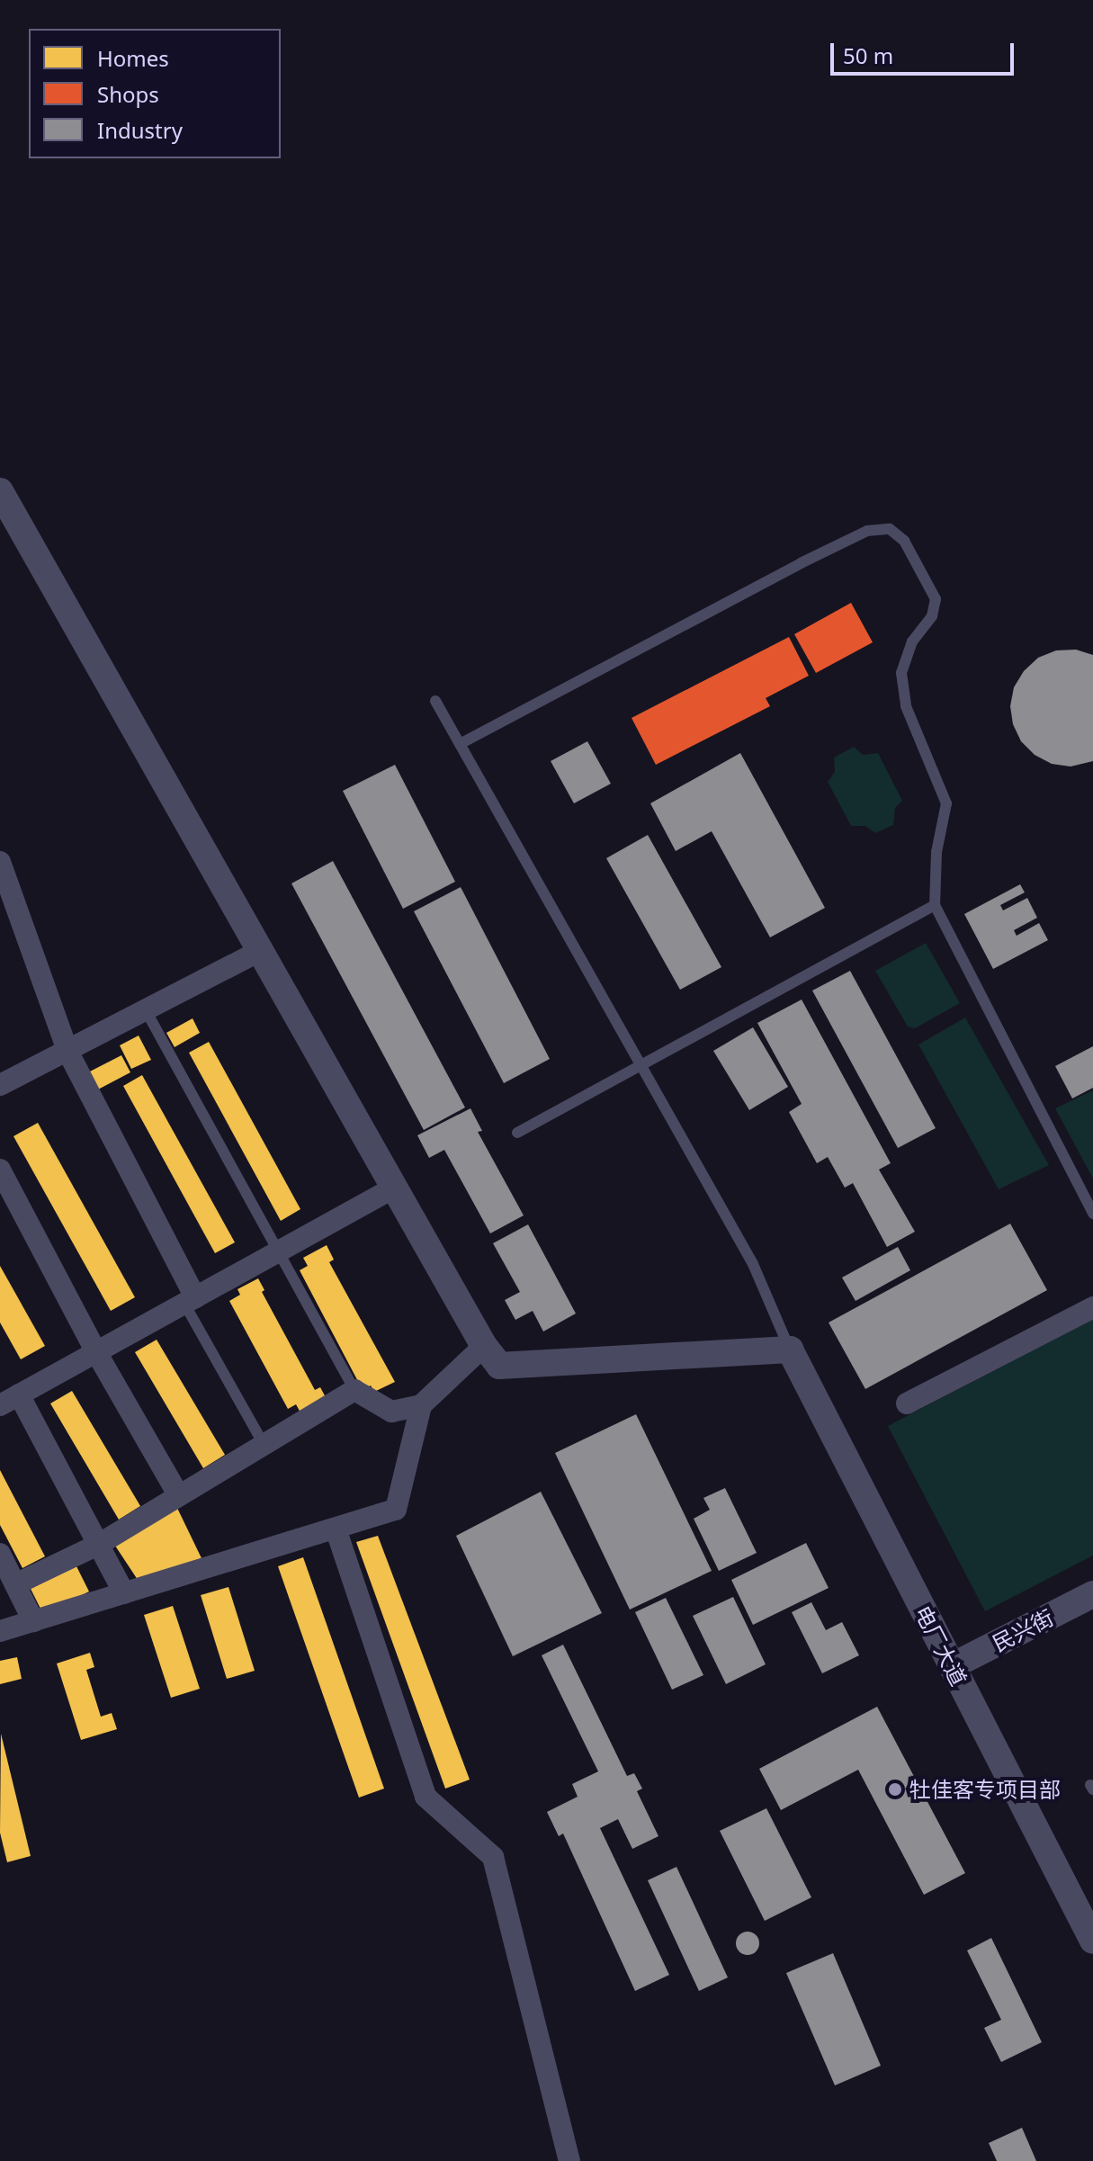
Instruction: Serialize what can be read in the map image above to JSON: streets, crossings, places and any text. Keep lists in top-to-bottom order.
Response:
{
  "streets": {
    "street": ["民兴街", "电厂大道"]
  },
  "crossings": [
    ["民兴街", "电厂大道"]
  ],
  "places": ["牡佳客专项目部"],
  "legend": ["Homes", "Shops", "Industry"],
  "scale_bar": "50 m"
}
